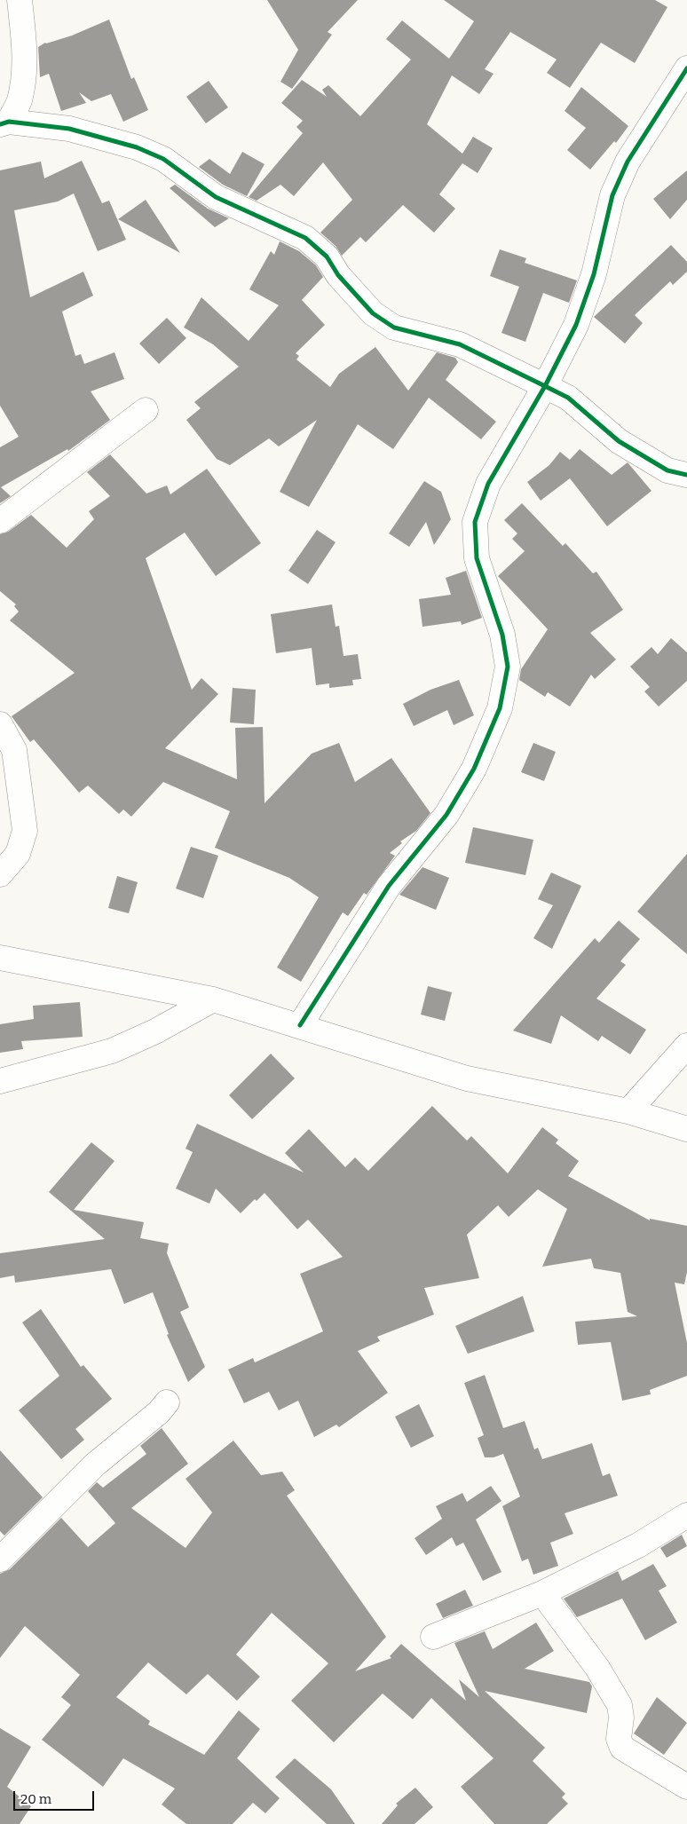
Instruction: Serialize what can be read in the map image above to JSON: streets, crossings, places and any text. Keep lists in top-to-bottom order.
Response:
{
  "scale_bar": "20 m"
}
